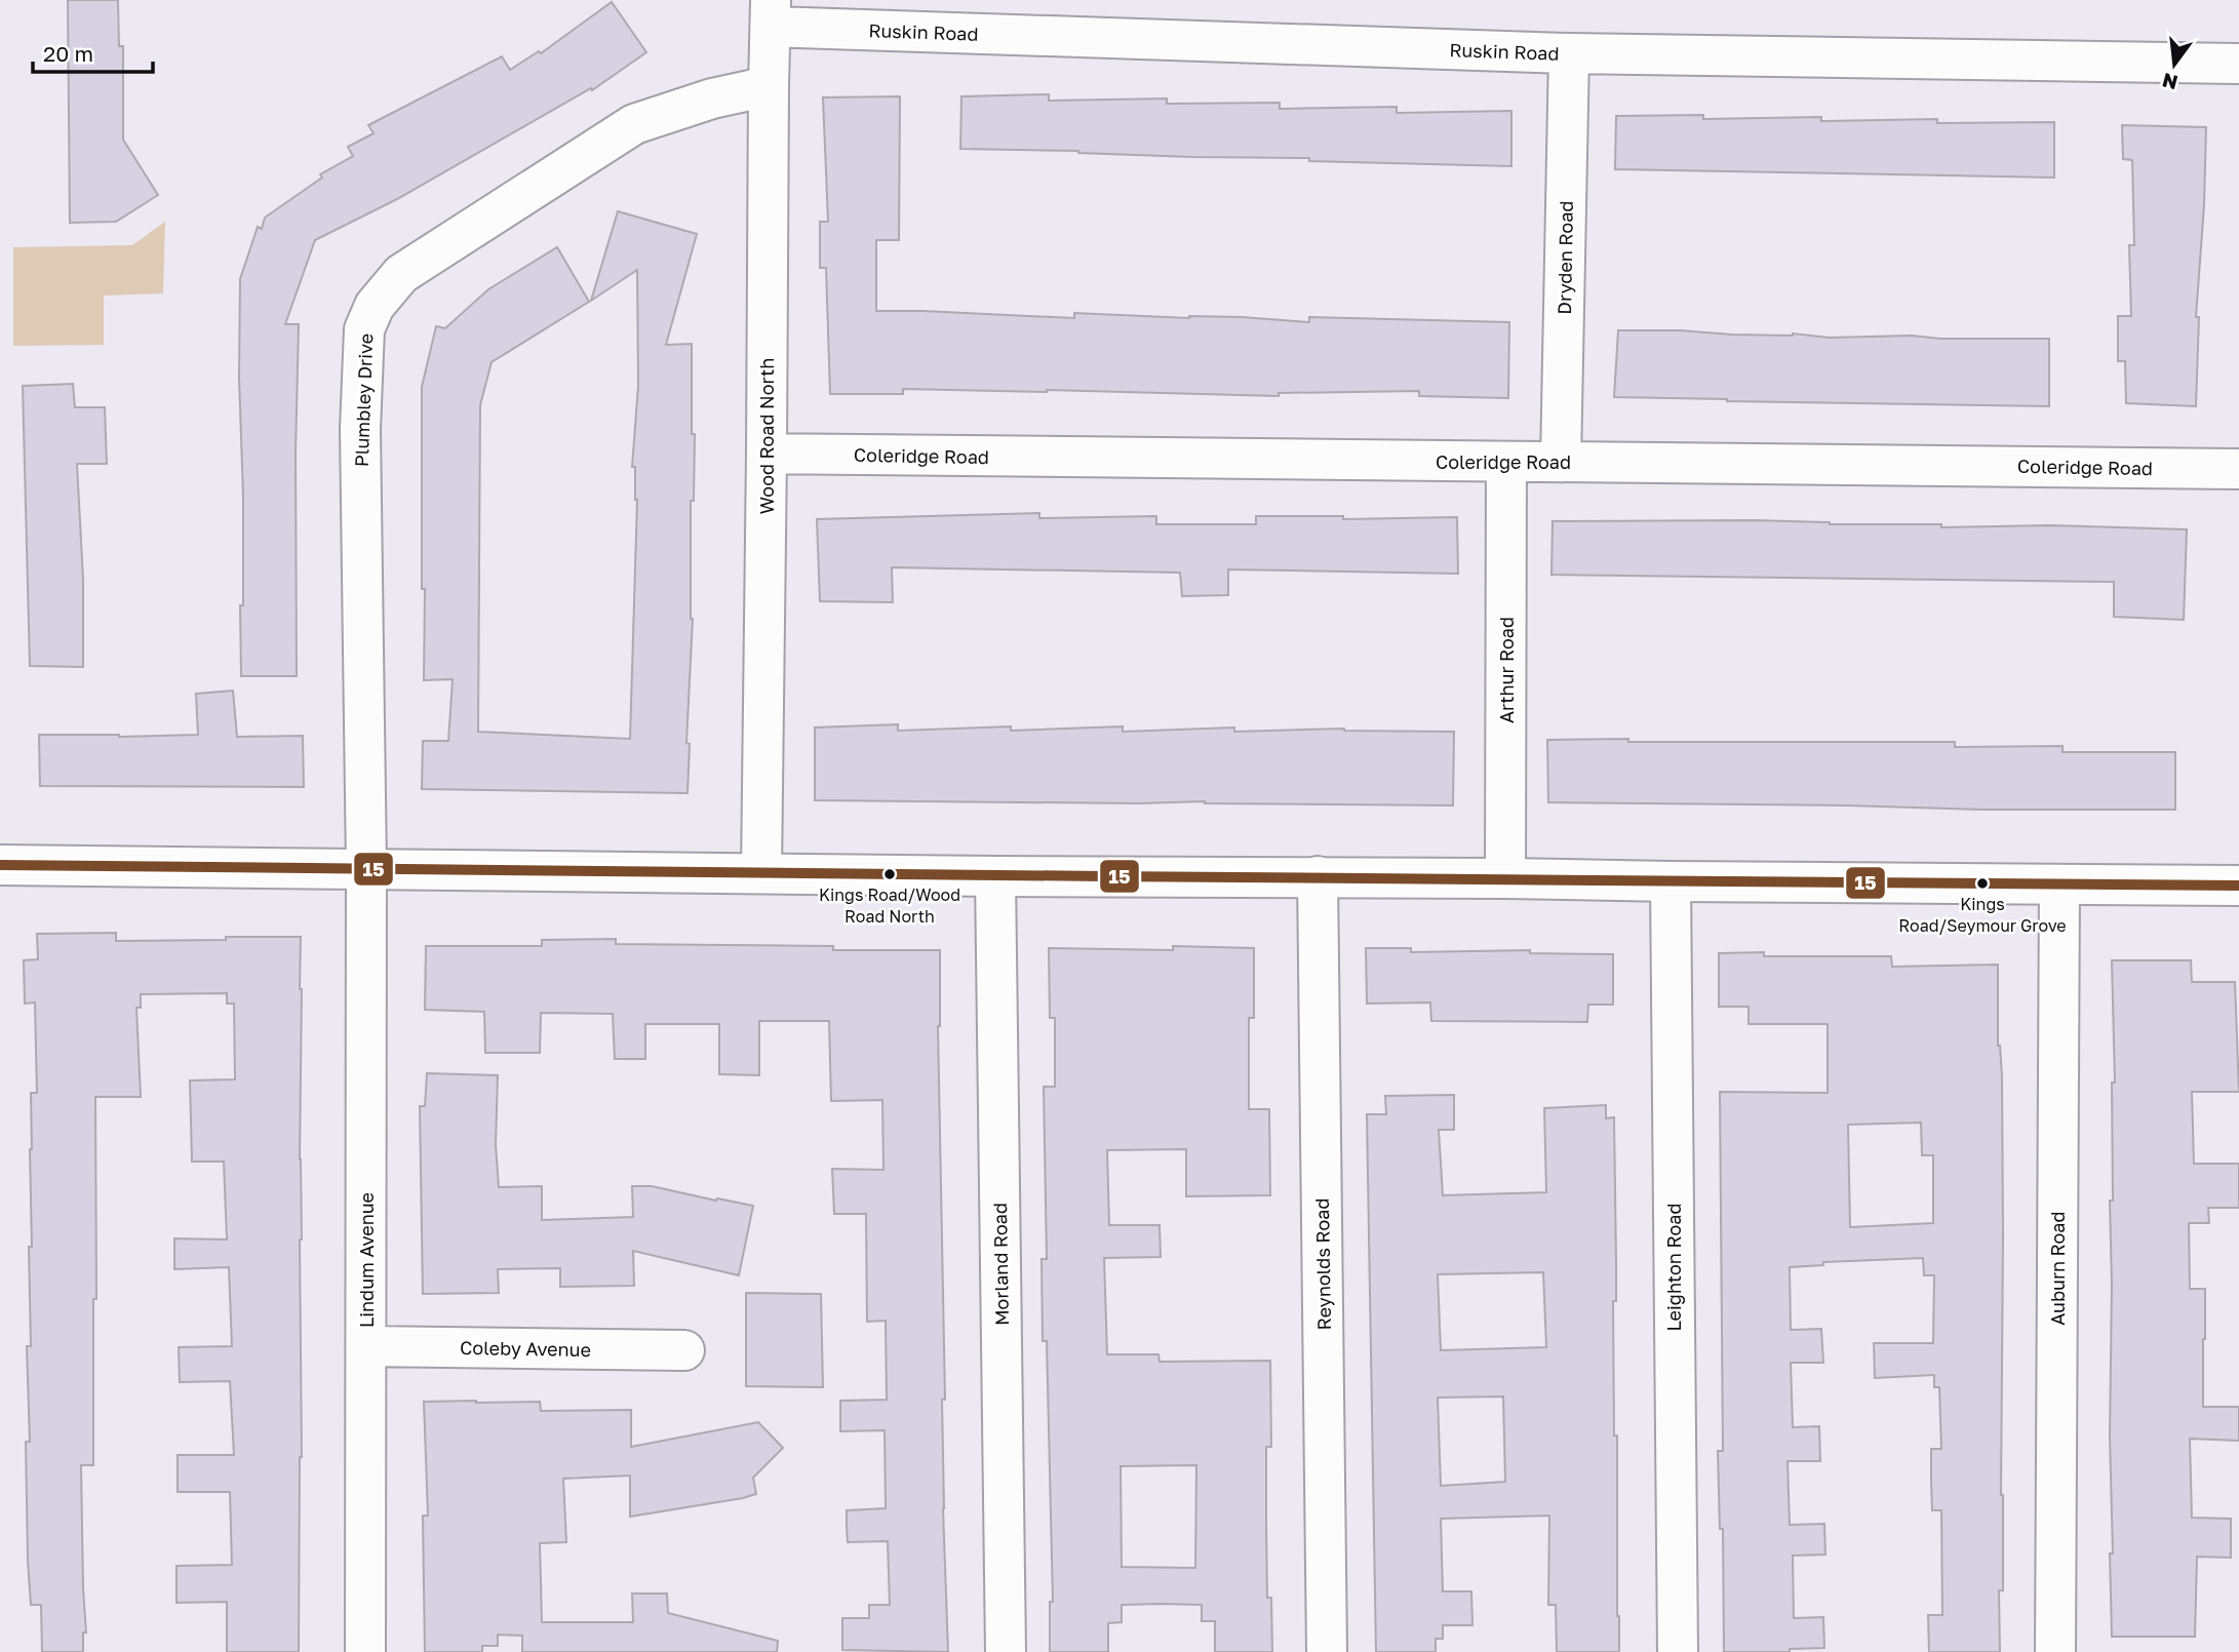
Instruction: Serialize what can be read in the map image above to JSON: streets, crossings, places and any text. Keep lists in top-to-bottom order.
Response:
{
  "streets": {
    "street": [
      "Ruskin Road",
      "Dryden Road",
      "Plumbley Drive",
      "Wood Road North",
      "Coleridge Road",
      "Arthur Road",
      "Lindum Avenue",
      "Morland Road",
      "Reynolds Road",
      "Leighton Road",
      "Auburn Road",
      "Coleby Avenue"
    ]
  },
  "crossings": [
    ["Ruskin Road", "Dryden Road"],
    ["Ruskin Road", "Wood Road North"],
    ["Dryden Road", "Coleridge Road"],
    ["Plumbley Drive", "Wood Road North"],
    ["Plumbley Drive", "Lindum Avenue"],
    ["Wood Road North", "Coleridge Road"],
    ["Coleridge Road", "Arthur Road"],
    ["Lindum Avenue", "Coleby Avenue"]
  ],
  "places": ["Kings Road/Wood Road North", "Kings Road/Seymour Grove"],
  "lines": ["transit line 15"],
  "scale_bar": "20 m",
  "north": "bottom"
}
